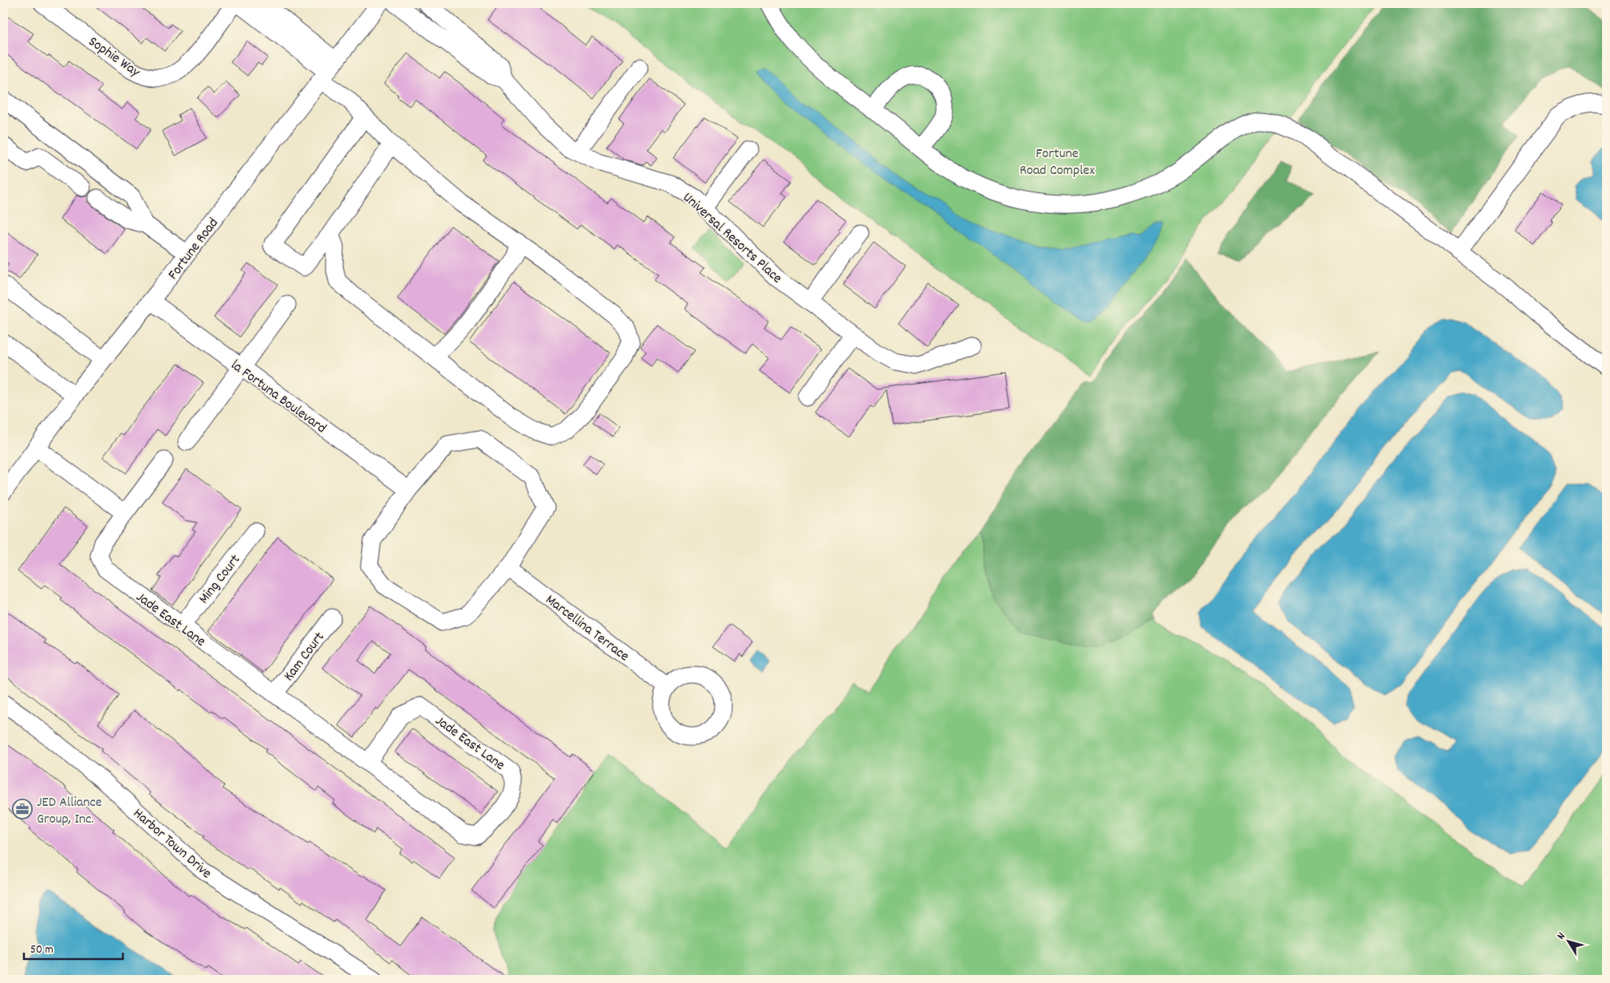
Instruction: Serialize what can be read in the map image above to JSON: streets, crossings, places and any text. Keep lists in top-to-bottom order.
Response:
{
  "streets": {
    "street": [
      "Sophie Way",
      "Universal Resorts Place",
      "Fortune Road",
      "la Fortuna Boulevard",
      "Ming Court",
      "Jade East Lane",
      "Marcellina Terrace",
      "Kam Court",
      "Harbor Town Drive"
    ]
  },
  "crossings": [
    ["Fortune Road", "la Fortuna Boulevard"],
    ["Ming Court", "Jade East Lane"],
    ["Jade East Lane", "Kam Court"]
  ],
  "parks": ["Fortune Road Complex"],
  "places": {
    "office": ["JED Alliance Group, Inc."]
  },
  "scale_bar": "50 m",
  "north": "top left"
}
